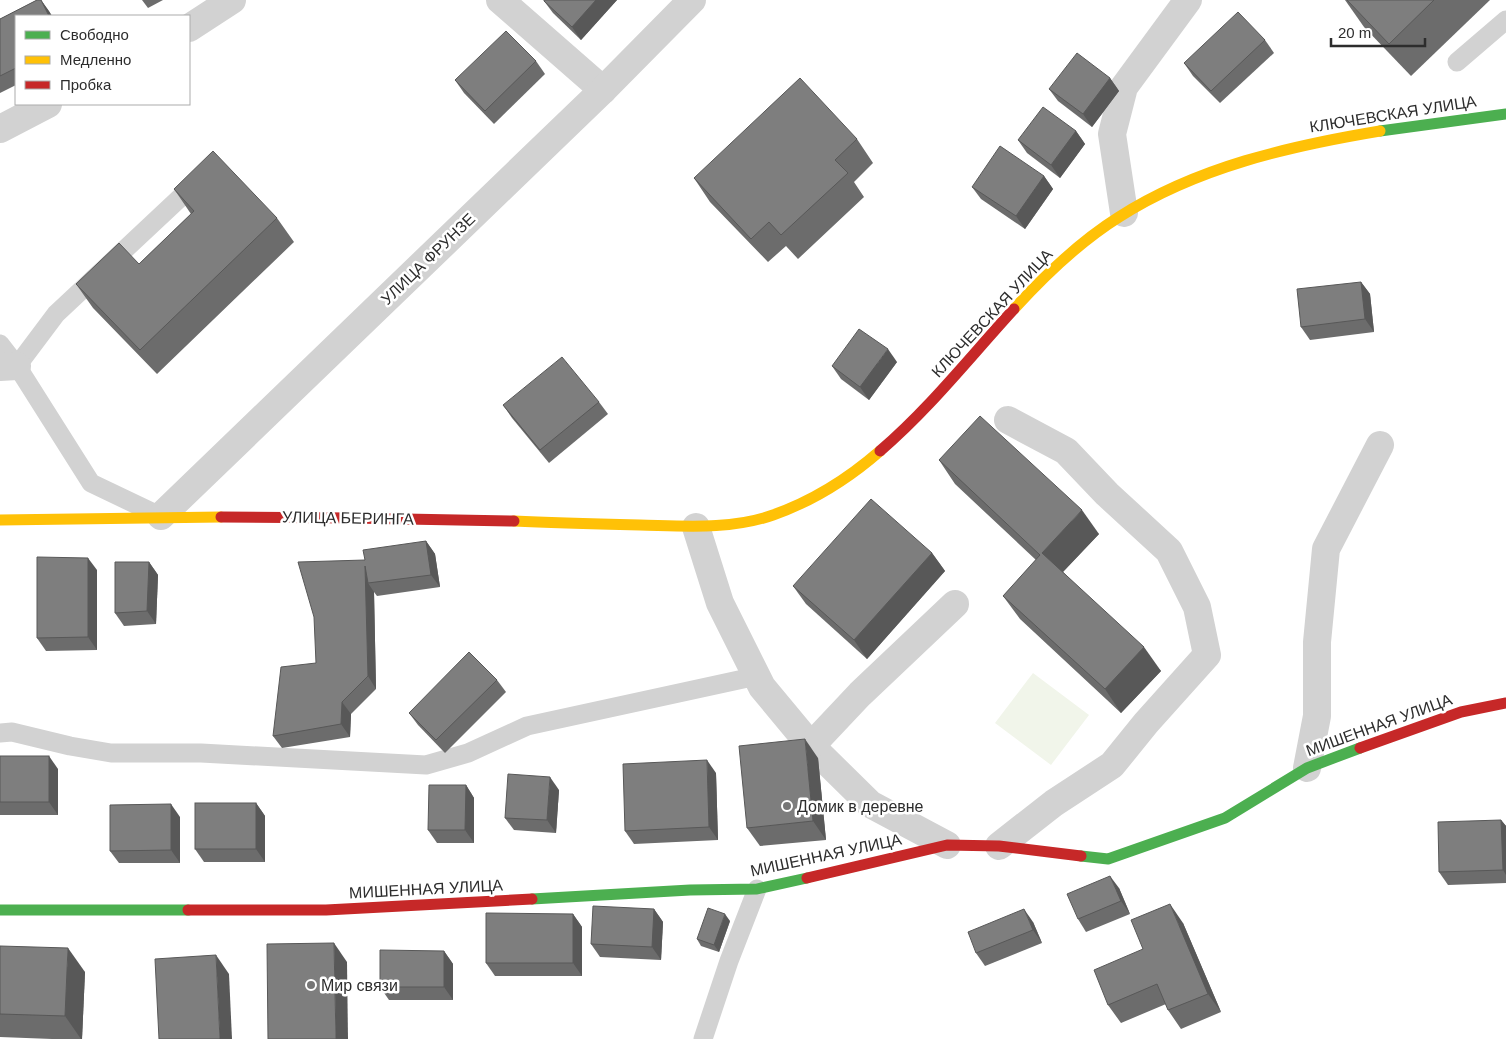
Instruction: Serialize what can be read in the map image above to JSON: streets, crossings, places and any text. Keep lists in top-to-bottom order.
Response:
{
  "streets": {
    "main road": ["КЛЮЧЕВСКАЯ УЛИЦА", "УЛИЦА БЕРИНГА", "МИШЕННАЯ УЛИЦА"],
    "street": ["УЛИЦА ФРУНЗЕ"]
  },
  "crossings": [
    ["КЛЮЧЕВСКАЯ УЛИЦА", "УЛИЦА БЕРИНГА"],
    ["УЛИЦА ФРУНЗЕ", "УЛИЦА БЕРИНГА"]
  ],
  "places": ["Домик в деревне", "Мир связи"],
  "legend": ["Свободно", "Медленно", "Пробка"],
  "scale_bar": "20 m"
}
